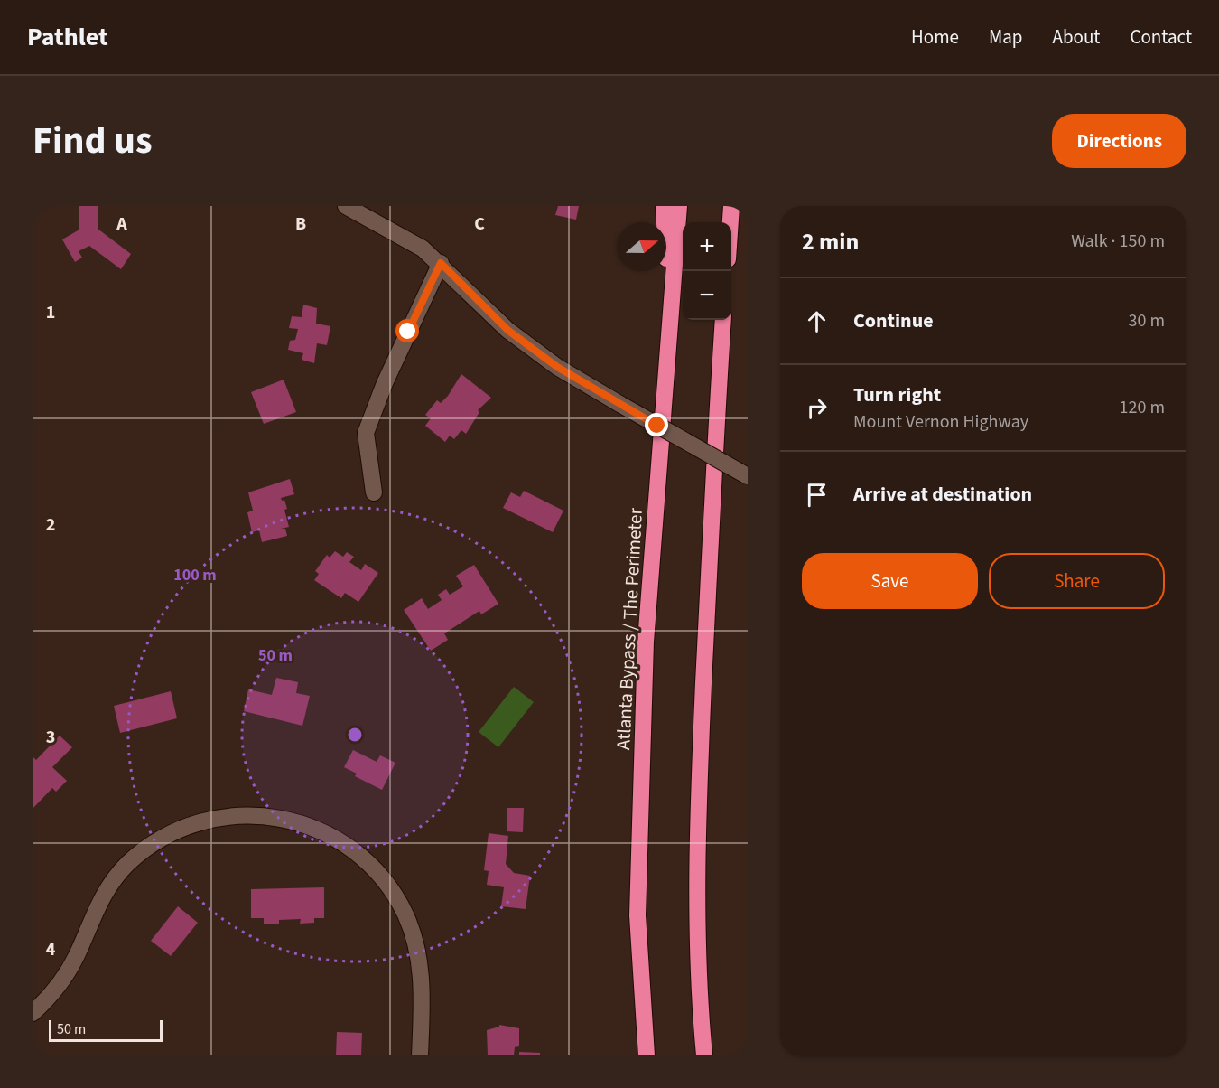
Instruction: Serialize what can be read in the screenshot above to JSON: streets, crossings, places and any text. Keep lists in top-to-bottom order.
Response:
{
  "streets": {
    "highway": ["Atlanta Bypass / The Perimeter"]
  },
  "scale_bar": "50 m",
  "north": "right",
  "page": {
    "header": "Pathlet",
    "nav": [
      "Home",
      "Map",
      "About",
      "Contact"
    ],
    "title": "Find us",
    "buttons": [
      "Directions",
      ["Save", "Share"]
    ],
    "heading": ["2 min", "Walk · 150 m"],
    "map_buttons": ["+", "−"],
    "list": [
      ["Continue", "30 m"],
      ["Turn right", "Mount Vernon Highway", "120 m"],
      "Arrive at destination"
    ],
    "scale": "50 m"
  },
  "grid": {
    "columns": ["A", "B", "C"],
    "rows": [
      "1",
      "2",
      "3",
      "4"
    ]
  },
  "rings": ["100 m", "50 m"]
}
